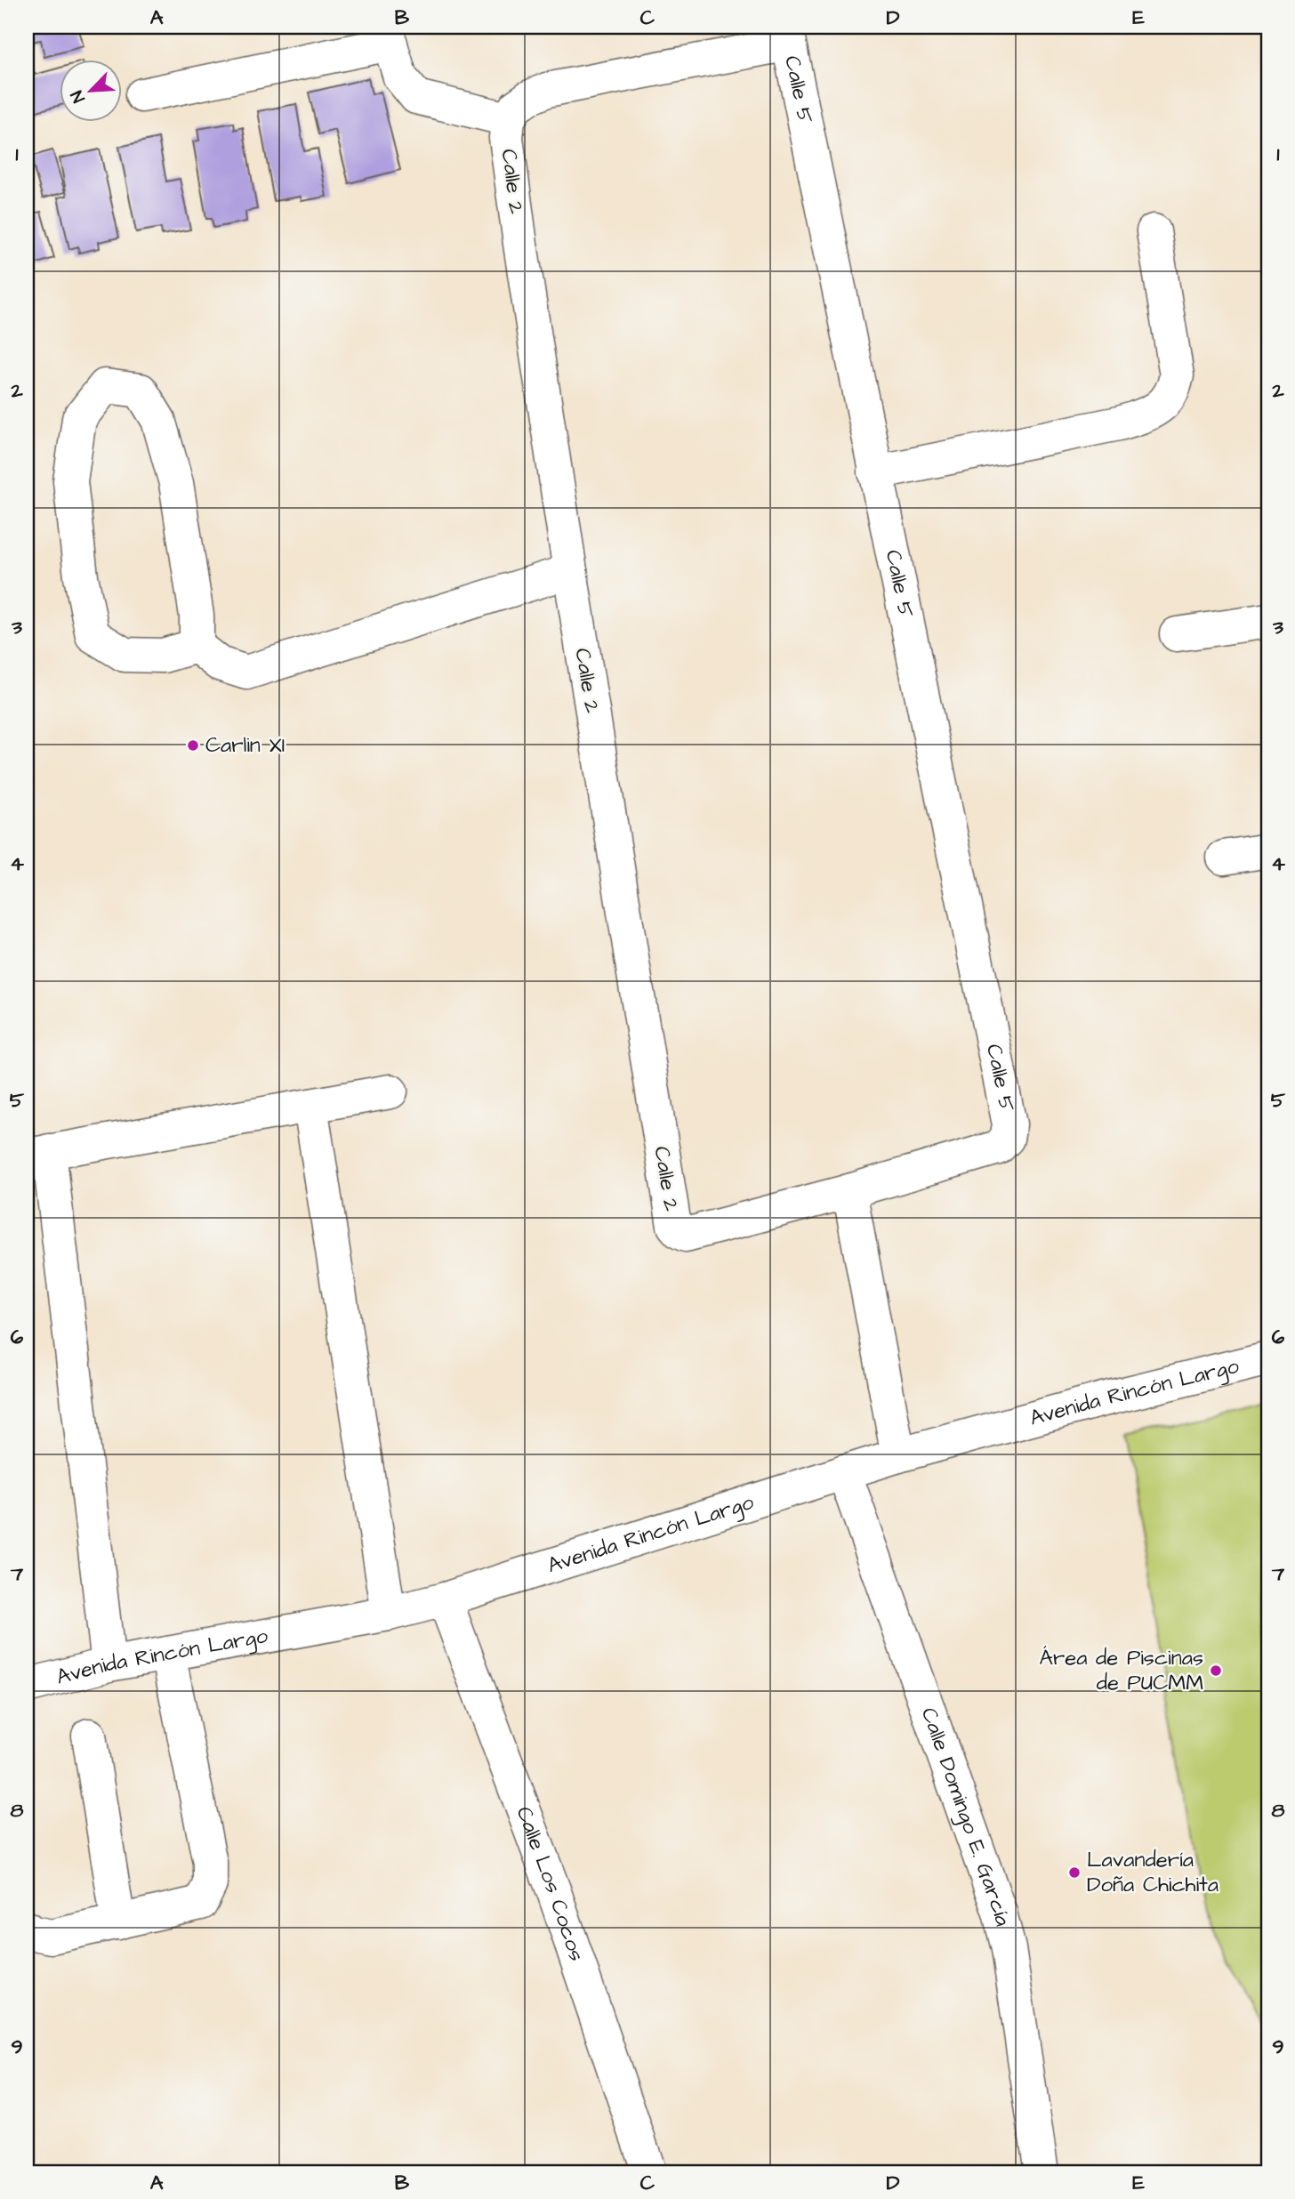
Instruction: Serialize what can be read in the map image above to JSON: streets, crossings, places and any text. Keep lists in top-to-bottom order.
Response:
{
  "streets": {
    "street": [
      "Calle 5",
      "Calle 2",
      "Avenida Rincón Largo",
      "Calle Domingo E. García",
      "Calle Los Cocos"
    ]
  },
  "crossings": [
    ["Calle 5", "Calle 2"],
    ["Avenida Rincón Largo", "Calle Domingo E. García"],
    ["Avenida Rincón Largo", "Calle Los Cocos"]
  ],
  "places": ["Carlin XI", "Área de Piscinas de PUCMM", "Lavandería Doña Chichita"],
  "north": "bottom left",
  "grid": {
    "columns": [
      "A",
      "B",
      "C",
      "D",
      "E"
    ],
    "rows": [
      "1",
      "2",
      "3",
      "4",
      "5",
      "6",
      "7",
      "8",
      "9"
    ]
  }
}
